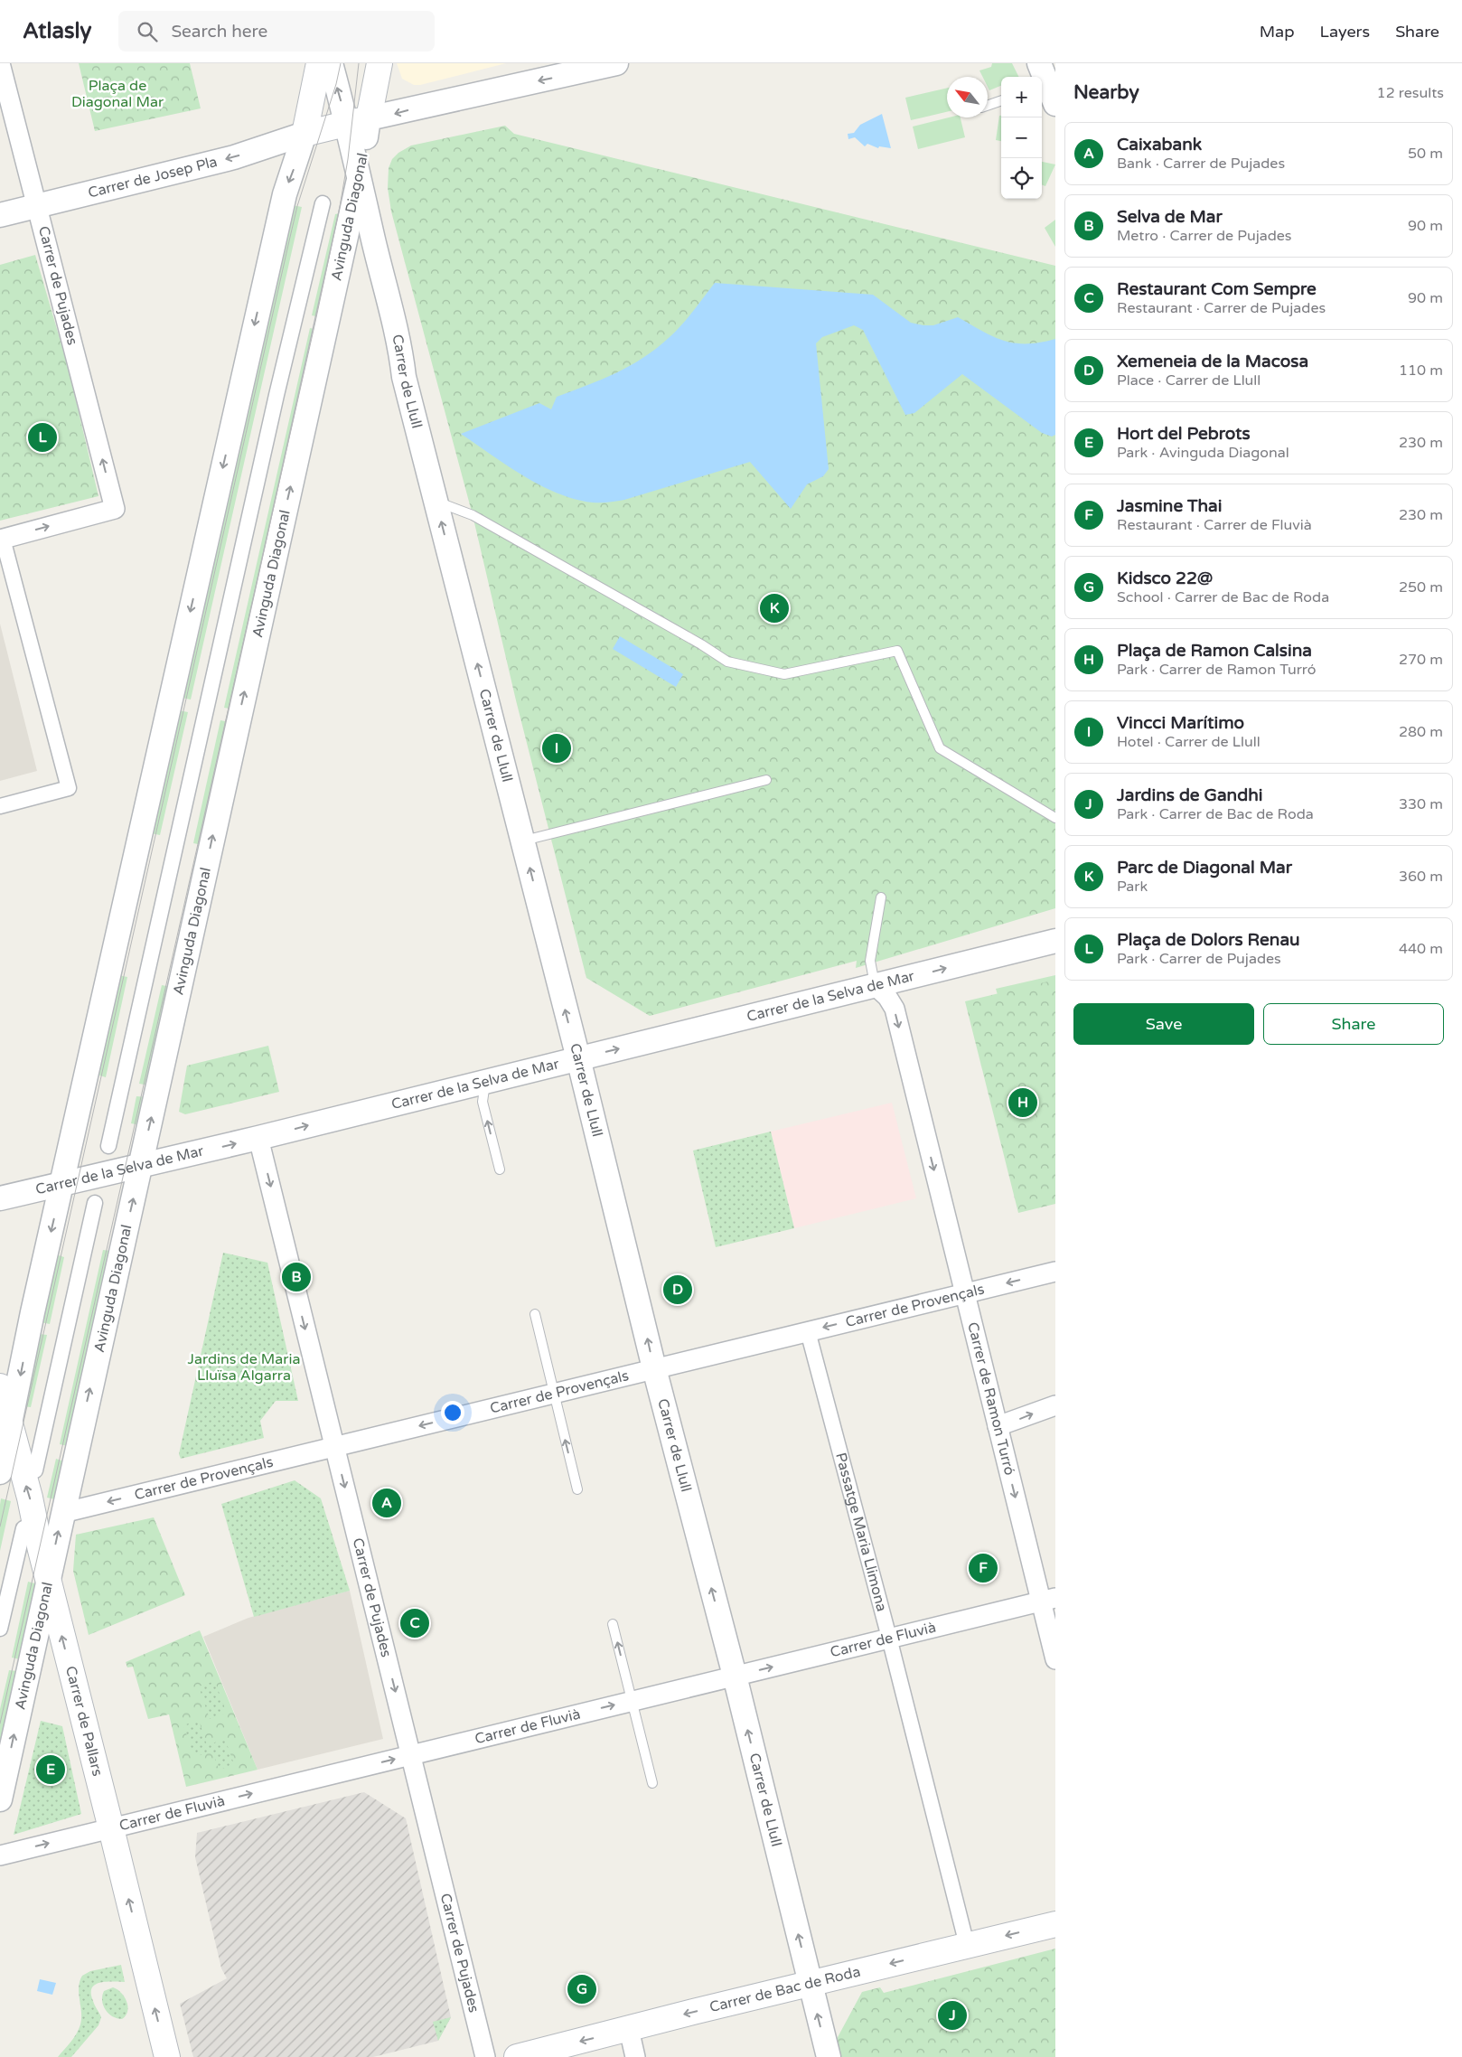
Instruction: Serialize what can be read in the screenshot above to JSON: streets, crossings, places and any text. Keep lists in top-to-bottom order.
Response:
{
  "streets": {
    "main road": ["Avinguda Diagonal", "Carrer de Pallars", "Carrer de Bac de Roda"],
    "street": [
      "Carrer de Josep Pla",
      "Carrer de Pujades",
      "Carrer de Llull",
      "Carrer de la Selva de Mar",
      "Carrer de Provençals",
      "Carrer de Ramon Turró",
      "Passatge Maria Llimona",
      "Carrer de Fluvià"
    ]
  },
  "crossings": [
    ["Carrer de Josep Pla", "Carrer de Pujades"],
    ["Avinguda Diagonal", "Carrer de Llull"],
    ["Avinguda Diagonal", "Carrer de la Selva de Mar"],
    ["Avinguda Diagonal", "Carrer de Provençals"],
    ["Avinguda Diagonal", "Carrer de Pallars"],
    ["Carrer de Pujades", "Carrer de la Selva de Mar"],
    ["Carrer de Pujades", "Carrer de Provençals"],
    ["Carrer de Pujades", "Carrer de Fluvià"],
    ["Carrer de Llull", "Carrer de la Selva de Mar"],
    ["Carrer de Llull", "Carrer de Provençals"],
    ["Carrer de Llull", "Carrer de Fluvià"],
    ["Carrer de Llull", "Carrer de Bac de Roda"],
    ["Carrer de la Selva de Mar", "Carrer de Ramon Turró"],
    ["Carrer de Provençals", "Carrer de Ramon Turró"],
    ["Carrer de Provençals", "Passatge Maria Llimona"],
    ["Carrer de Ramon Turró", "Carrer de Fluvià"],
    ["Passatge Maria Llimona", "Carrer de Fluvià"],
    ["Passatge Maria Llimona", "Carrer de Bac de Roda"],
    ["Carrer de Fluvià", "Carrer de Pallars"]
  ],
  "one_way": [
    "Carrer de Josep Pla",
    "Avinguda Diagonal",
    "Carrer de Llull",
    "Carrer de la Selva de Mar",
    "Carrer de Provençals",
    "Carrer de Ramon Turró",
    "Carrer de Fluvià",
    "Carrer de Pallars",
    "Carrer de Bac de Roda"
  ],
  "parks": ["Plaça de Diagonal Mar", "Jardins de Maria Lluïsa Algarra"],
  "north": "top left",
  "page": {
    "header": "Atlasly",
    "search": "Search here",
    "nav": ["Map", "Layers", "Share"],
    "heading": ["Nearby", "12 results"],
    "map_buttons": ["+", "−"],
    "list": [
      {
        "mark": "A",
        "name": "Caixabank",
        "note": "Bank · Carrer de Pujades",
        "value": "50 m"
      },
      {
        "mark": "B",
        "name": "Selva de Mar",
        "note": "Metro · Carrer de Pujades",
        "value": "90 m"
      },
      {
        "mark": "C",
        "name": "Restaurant Com Sempre",
        "note": "Restaurant · Carrer de Pujades",
        "value": "90 m"
      },
      {
        "mark": "D",
        "name": "Xemeneia de la Macosa",
        "note": "Place · Carrer de Llull",
        "value": "110 m"
      },
      {
        "mark": "E",
        "name": "Hort del Pebrots",
        "note": "Park · Avinguda Diagonal",
        "value": "230 m"
      },
      {
        "mark": "F",
        "name": "Jasmine Thai",
        "note": "Restaurant · Carrer de Fluvià",
        "value": "230 m"
      },
      {
        "mark": "G",
        "name": "Kidsco 22@",
        "note": "School · Carrer de Bac de Roda",
        "value": "250 m"
      },
      {
        "mark": "H",
        "name": "Plaça de Ramon Calsina",
        "note": "Park · Carrer de Ramon Turró",
        "value": "270 m"
      },
      {
        "mark": "I",
        "name": "Vincci Marítimo",
        "note": "Hotel · Carrer de Llull",
        "value": "280 m"
      },
      {
        "mark": "J",
        "name": "Jardins de Gandhi",
        "note": "Park · Carrer de Bac de Roda",
        "value": "330 m"
      },
      {
        "mark": "K",
        "name": "Parc de Diagonal Mar",
        "note": "Park",
        "value": "360 m"
      },
      {
        "mark": "L",
        "name": "Plaça de Dolors Renau",
        "note": "Park · Carrer de Pujades",
        "value": "440 m"
      }
    ],
    "pins": [
      "L",
      "K",
      "I",
      "H",
      "B",
      "D",
      "A",
      "F",
      "C",
      "E",
      "G",
      "J"
    ],
    "buttons": ["Save", "Share"]
  }
}
